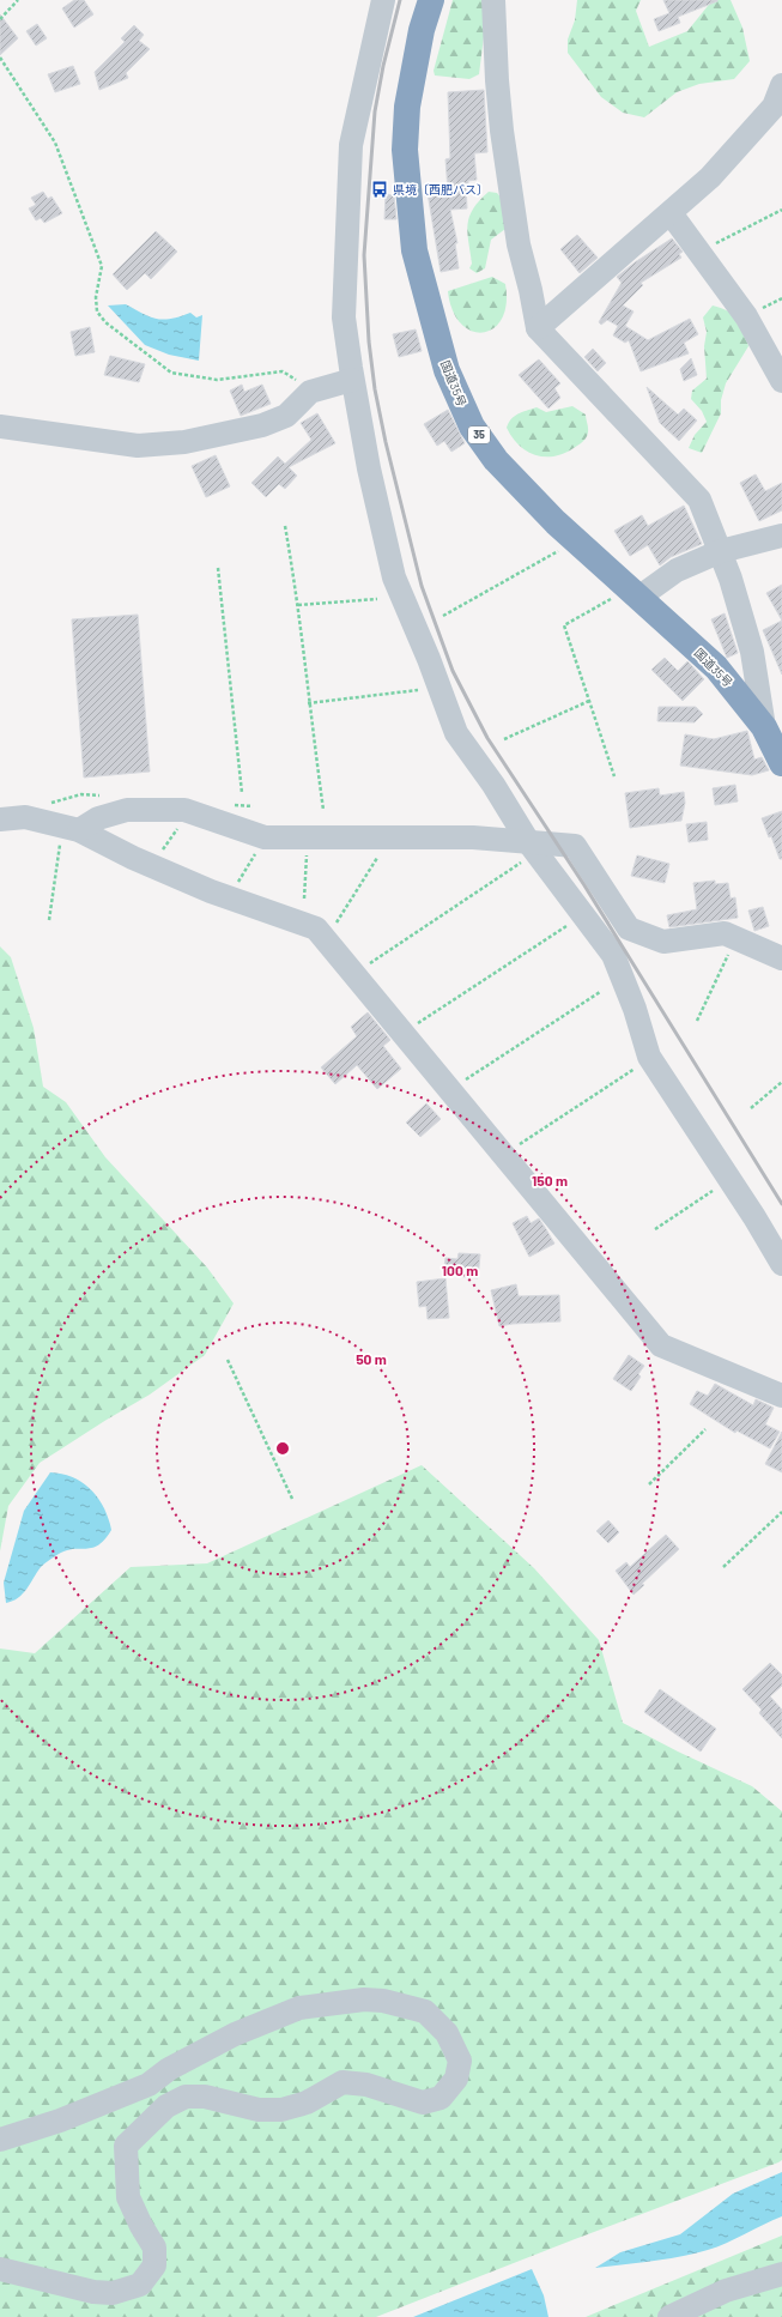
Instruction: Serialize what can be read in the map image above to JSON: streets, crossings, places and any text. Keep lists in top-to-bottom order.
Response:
{
  "streets": {
    "highway": ["国道35号", "35"]
  },
  "places": {
    "bus stop": ["県境〔西肥バス〕"]
  },
  "rings": ["150 m", "100 m", "50 m"]
}
